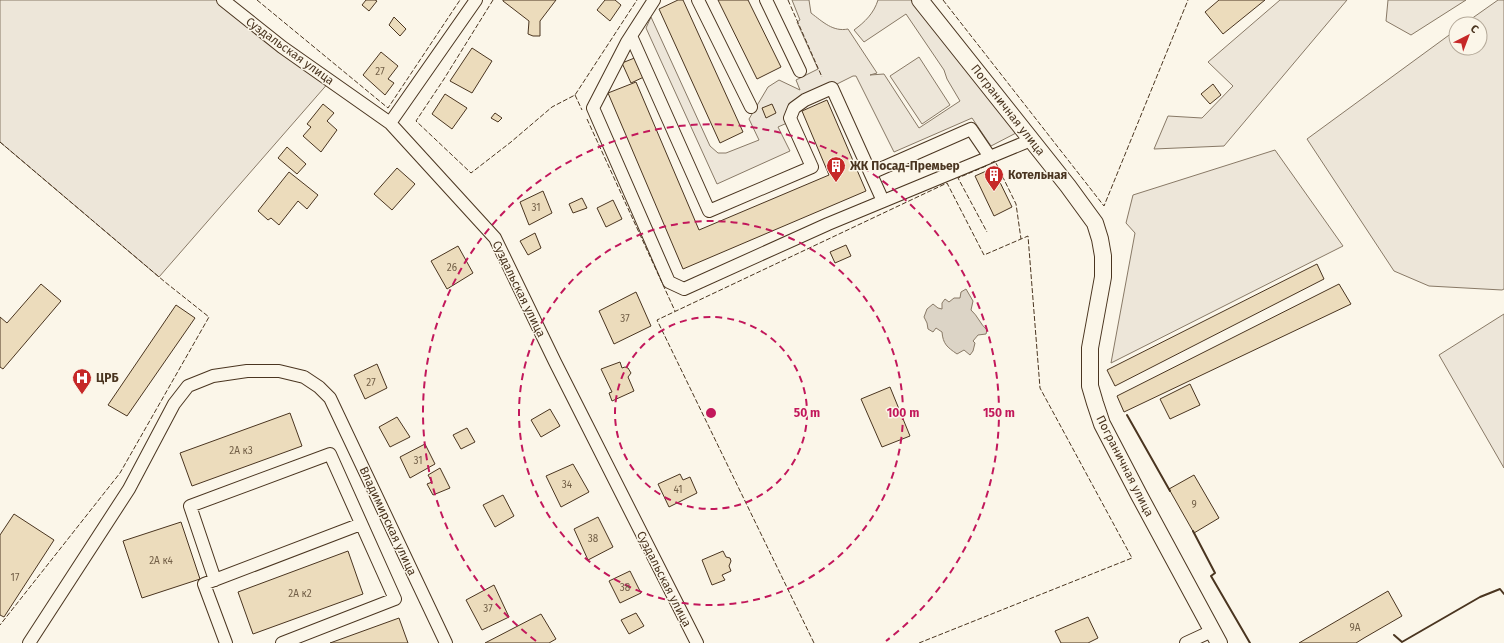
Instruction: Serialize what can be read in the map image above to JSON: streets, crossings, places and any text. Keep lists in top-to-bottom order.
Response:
{
  "streets": {
    "street": ["Суздальская улица", "Пограничная улица", "Владимирская улица"]
  },
  "places": {
    "building": ["ЖК Посад-Премьер", "Котельная"],
    "hospital": ["ЦРБ"]
  },
  "house_numbers": [
    "27",
    "31",
    "26",
    "37",
    "27",
    "2А к3",
    "31",
    "34",
    "41",
    "9",
    "38",
    "2А к4",
    "17",
    "38",
    "2А к2",
    "37",
    "9А"
  ],
  "north": "top right",
  "rings": ["50 m", "100 m", "150 m"]
}
